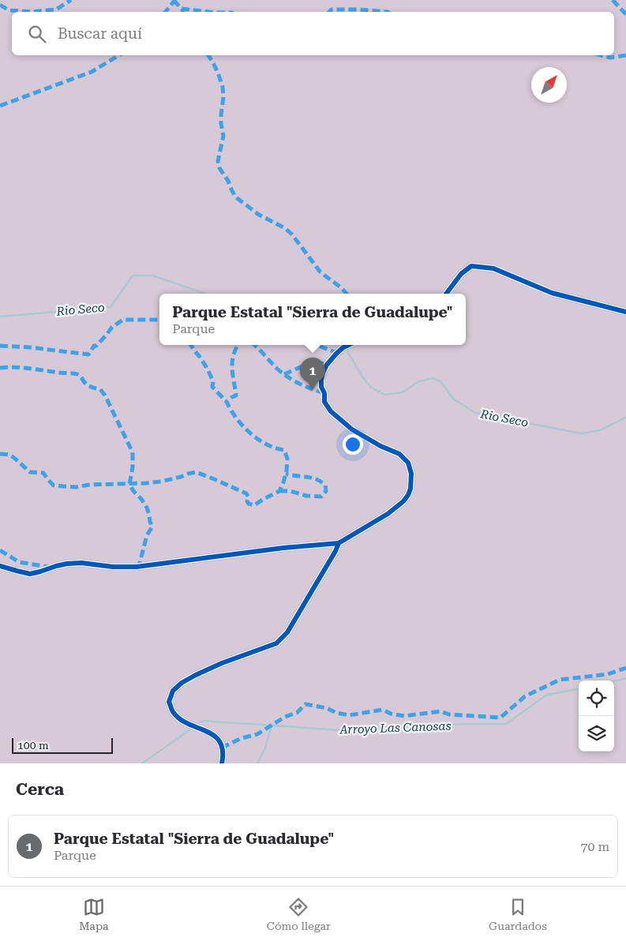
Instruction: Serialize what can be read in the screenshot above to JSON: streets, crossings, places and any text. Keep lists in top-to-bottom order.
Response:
{
  "water": ["Rio Seco", "Arroyo Las Canosas"],
  "scale_bar": "100 m",
  "north": "top right",
  "page": {
    "search": "Buscar aquí",
    "popup": ["Parque Estatal \"Sierra de Guadalupe\"", "Parque"],
    "pins": "1",
    "scale": "100 m",
    "heading": "Cerca",
    "list": [
      {
        "mark": "1",
        "name": "Parque Estatal \"Sierra de Guadalupe\"",
        "note": "Parque",
        "value": "70 m"
      }
    ],
    "nav": ["Mapa", "Cómo llegar", "Guardados"]
  }
}
